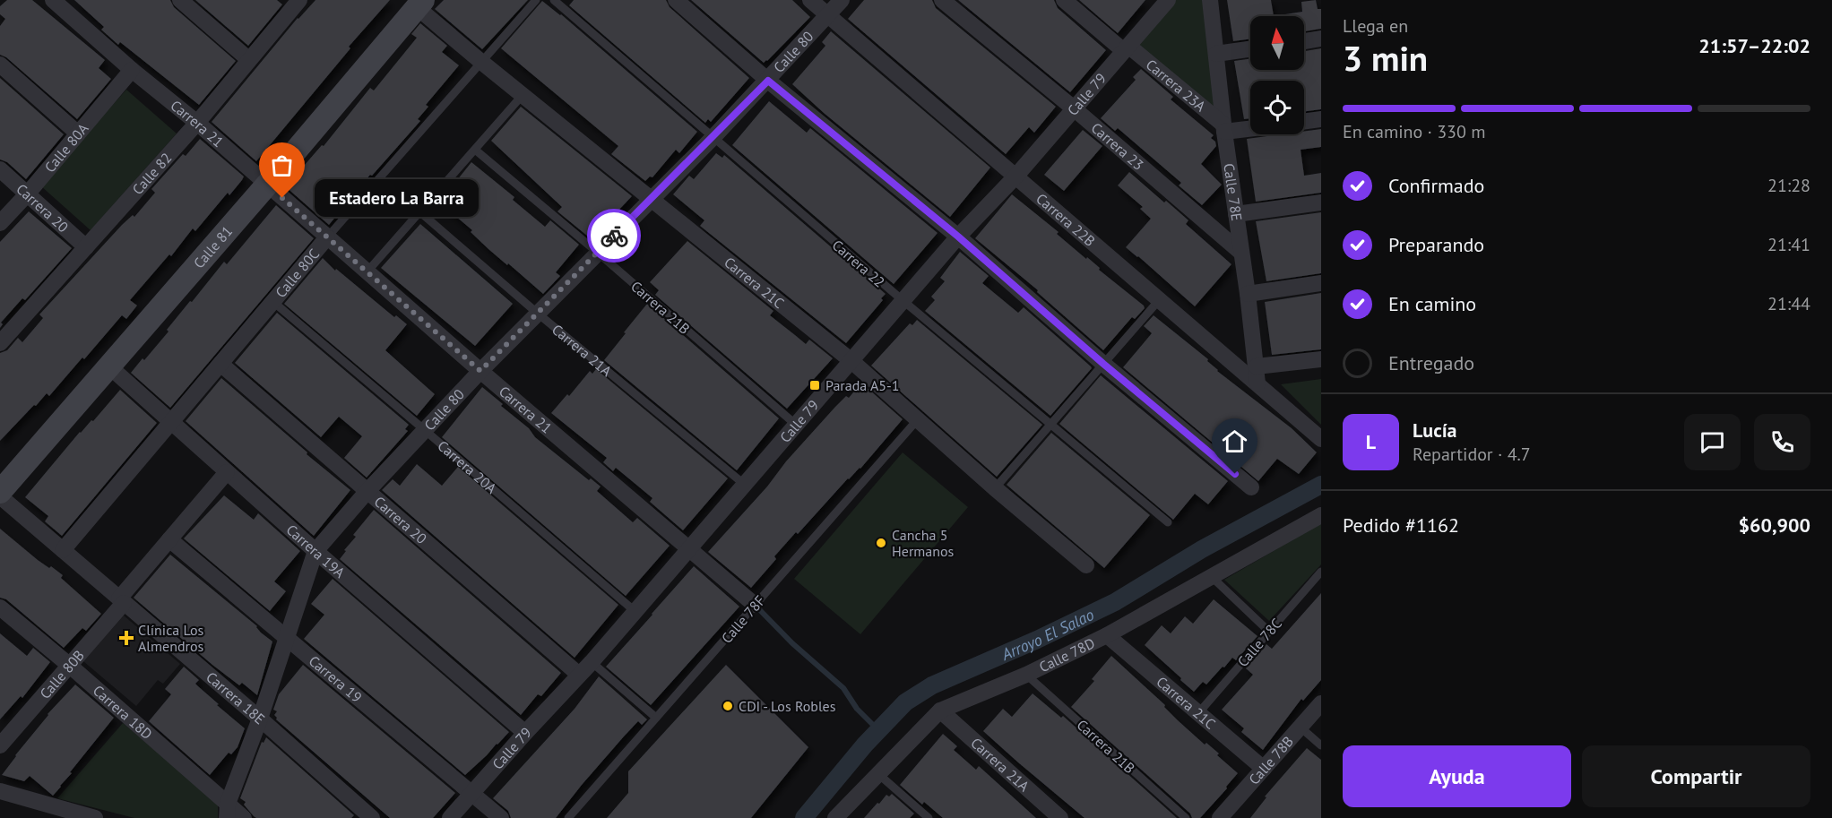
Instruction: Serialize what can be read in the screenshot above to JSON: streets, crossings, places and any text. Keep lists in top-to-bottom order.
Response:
{
  "streets": {
    "street": [
      "Calle 80",
      "Carrera 23A",
      "Calle 79",
      "Carrera 21",
      "Carrera 23",
      "Calle 80A",
      "Calle 82",
      "Calle 78E",
      "Carrera 20",
      "Carrera 22B",
      "Calle 81",
      "Calle 80C",
      "Carrera 21C",
      "Carrera 21A",
      "Carrera 19A",
      "Calle 78D",
      "Calle 80B",
      "Carrera 19",
      "Carrera 18E",
      "Carrera 18D",
      "Calle 78B"
    ],
    "lane": [
      "Carrera 22",
      "Carrera 21B",
      "Carrera 20A",
      "Calle 78F",
      "Calle 78C"
    ]
  },
  "crossings": [
    ["Calle 80", "Carrera 21"],
    ["Calle 80", "Carrera 20"],
    ["Calle 80", "Carrera 22B"],
    ["Calle 80", "Carrera 22"],
    ["Calle 80", "Carrera 21C"],
    ["Calle 80", "Carrera 21B"],
    ["Calle 80", "Carrera 21A"],
    ["Calle 80", "Carrera 20A"],
    ["Calle 80", "Carrera 19A"],
    ["Calle 80", "Carrera 19"],
    ["Calle 80", "Carrera 18E"],
    ["Calle 80", "Carrera 18D"],
    ["Carrera 23A", "Calle 79"],
    ["Carrera 23A", "Calle 78E"],
    ["Calle 79", "Carrera 21"],
    ["Calle 79", "Carrera 23"],
    ["Calle 79", "Carrera 20"],
    ["Calle 79", "Carrera 22B"],
    ["Calle 79", "Carrera 22"],
    ["Calle 79", "Carrera 21C"],
    ["Calle 79", "Carrera 21B"],
    ["Calle 79", "Carrera 21A"],
    ["Calle 79", "Carrera 20A"],
    ["Calle 79", "Carrera 19A"],
    ["Calle 79", "Carrera 19"],
    ["Carrera 21", "Calle 80A"],
    ["Carrera 21", "Calle 82"],
    ["Carrera 21", "Calle 81"],
    ["Carrera 21", "Calle 80C"],
    ["Carrera 21", "Calle 78F"],
    ["Carrera 23", "Calle 78E"],
    ["Calle 80A", "Carrera 20"],
    ["Calle 82", "Carrera 20"],
    ["Calle 78E", "Carrera 22B"],
    ["Carrera 20", "Calle 80C"],
    ["Calle 81", "Carrera 21C"],
    ["Calle 81", "Carrera 19A"],
    ["Calle 80C", "Carrera 21C"],
    ["Calle 80C", "Carrera 20A"],
    ["Calle 80C", "Carrera 19A"],
    ["Calle 80C", "Carrera 18E"],
    ["Carrera 21C", "Calle 78F"],
    ["Carrera 21C", "Calle 78C"],
    ["Carrera 21C", "Calle 78D"],
    ["Carrera 21C", "Calle 78B"],
    ["Carrera 21B", "Calle 78D"],
    ["Carrera 21A", "Calle 78D"],
    ["Carrera 19A", "Calle 80B"],
    ["Calle 80B", "Carrera 19"],
    ["Calle 80B", "Carrera 18E"],
    ["Calle 80B", "Carrera 18D"]
  ],
  "water": ["Arroyo El Salao"],
  "places": {
    "other": ["Estadero La Barra", "Cancha 5 Hermanos", "CDI - Los Robles"],
    "transit": ["Parada A5-1"],
    "health": ["Clínica Los Almendros"]
  },
  "north": "top",
  "page": {
    "heading": ["3 min", "Llega en", "21:57–22:02"],
    "panel": [
      "Lucía",
      "Repartidor · 4.7",
      "Pedido #1162",
      "$60,900"
    ],
    "bar": "En camino · 330 m",
    "list": [
      ["Confirmado", "21:28"],
      ["Preparando", "21:41"],
      ["En camino", "21:44"],
      "Entregado"
    ],
    "bubble": "Estadero La Barra",
    "round": "L",
    "buttons": ["Ayuda", "Compartir"]
  }
}
